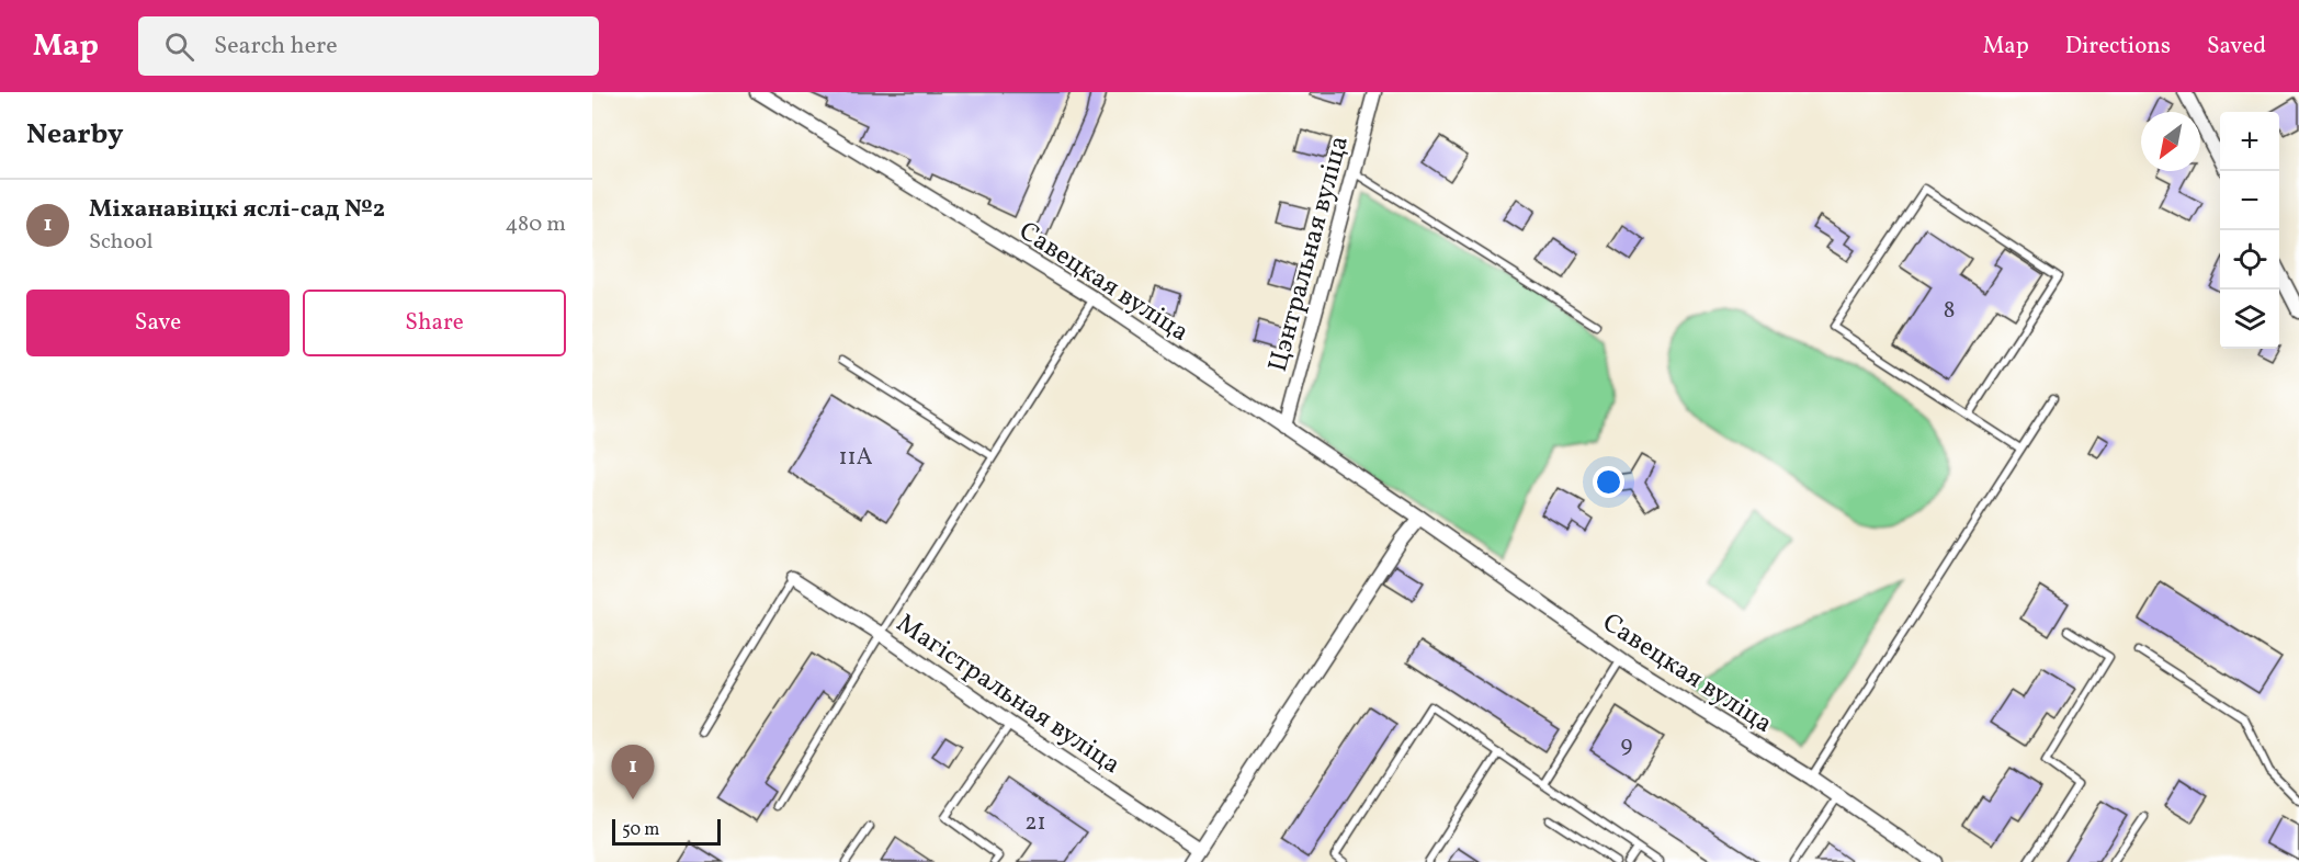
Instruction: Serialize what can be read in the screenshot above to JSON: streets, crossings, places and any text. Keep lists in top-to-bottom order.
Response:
{
  "streets": {
    "street": ["Цэнтральная вуліца", "Савецкая вуліца", "Магістральная вуліца"]
  },
  "crossings": [
    ["Цэнтральная вуліца", "Савецкая вуліца"]
  ],
  "house_numbers": [
    "8",
    "11А",
    "9",
    "21"
  ],
  "scale_bar": "50 m",
  "north": "bottom left",
  "page": {
    "header": "Map",
    "search": "Search here",
    "nav": ["Map", "Directions", "Saved"],
    "heading": "Nearby",
    "map_buttons": ["+", "−"],
    "list": [
      {
        "mark": "1",
        "name": "Міханавіцкі яслі-сад №2",
        "note": "School",
        "value": "480 m"
      }
    ],
    "buttons": ["Save", "Share"],
    "pins": "1",
    "scale": "50 m"
  }
}
